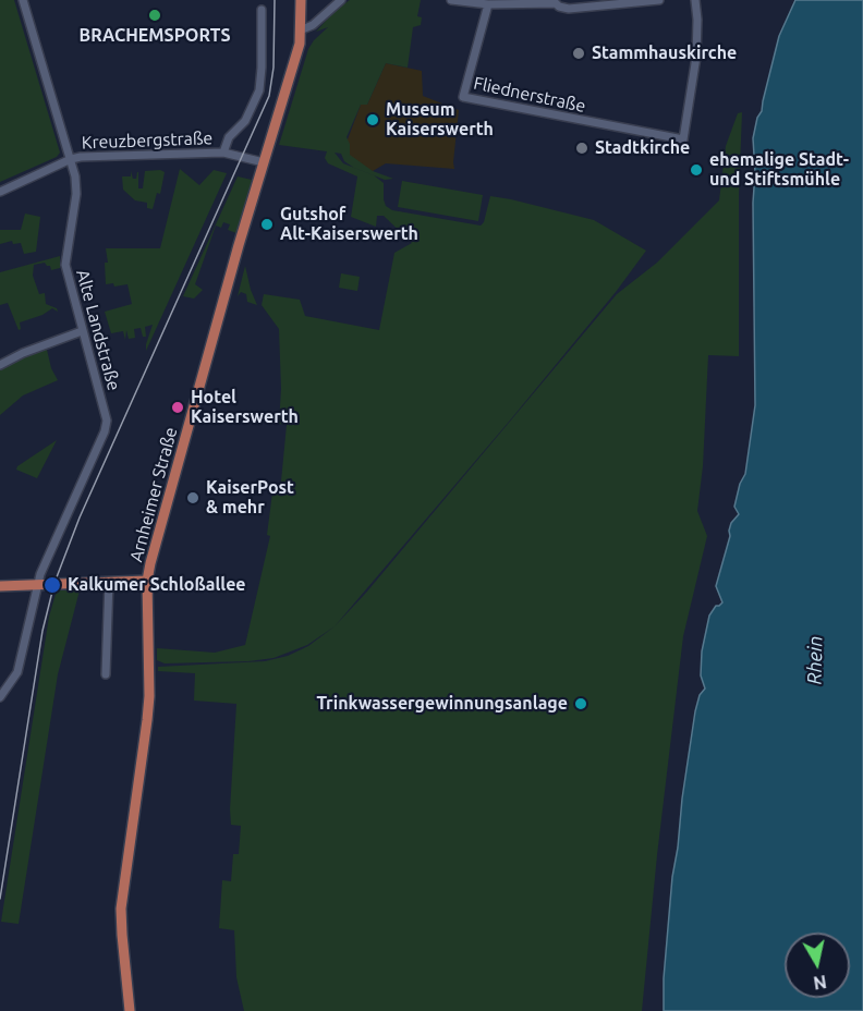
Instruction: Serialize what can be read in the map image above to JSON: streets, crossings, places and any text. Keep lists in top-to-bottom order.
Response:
{
  "streets": {
    "main road": ["Arnheimer Straße"],
    "street": ["Fliednerstraße", "Kreuzbergstraße", "Alte Landstraße"]
  },
  "crossings": [
    ["Kreuzbergstraße", "Alte Landstraße"],
    ["Kreuzbergstraße", "Arnheimer Straße"]
  ],
  "water": ["Rhein"],
  "places": [
    "BRACHEMSPORTS",
    "Stammhauskirche",
    "Museum Kaiserswerth",
    "Stadtkirche",
    "ehemalige Stadt- und Stiftsmühle",
    "Gutshof Alt-Kaiserswerth",
    "Hotel Kaiserswerth",
    "KaiserPost & mehr",
    "Kalkumer Schloßallee",
    "Trinkwassergewinnungsanlage"
  ],
  "north": "bottom"
}
